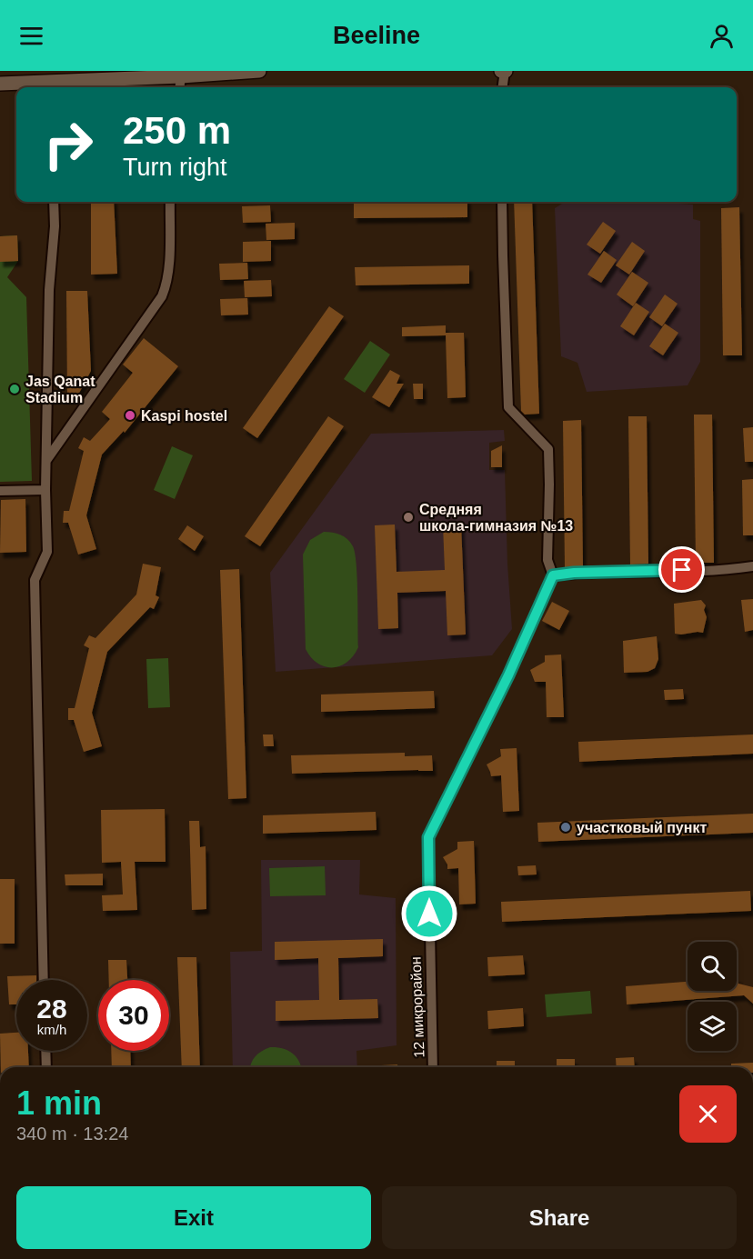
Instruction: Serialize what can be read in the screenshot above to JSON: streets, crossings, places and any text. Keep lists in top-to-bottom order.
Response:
{
  "streets": {
    "street": ["12 микрорайон"]
  },
  "places": [
    "Jas Qanat Stadium",
    "Kaspi hostel",
    "Средняя школа-гимназия №13",
    "участковый пункт"
  ],
  "page": {
    "header": "Beeline",
    "turn": ["250 m", "Turn right"],
    "speed": "28 km/h",
    "limit": "30",
    "heading": ["1 min", "340 m · 13:24"],
    "buttons": ["Exit", "Share"]
  }
}
